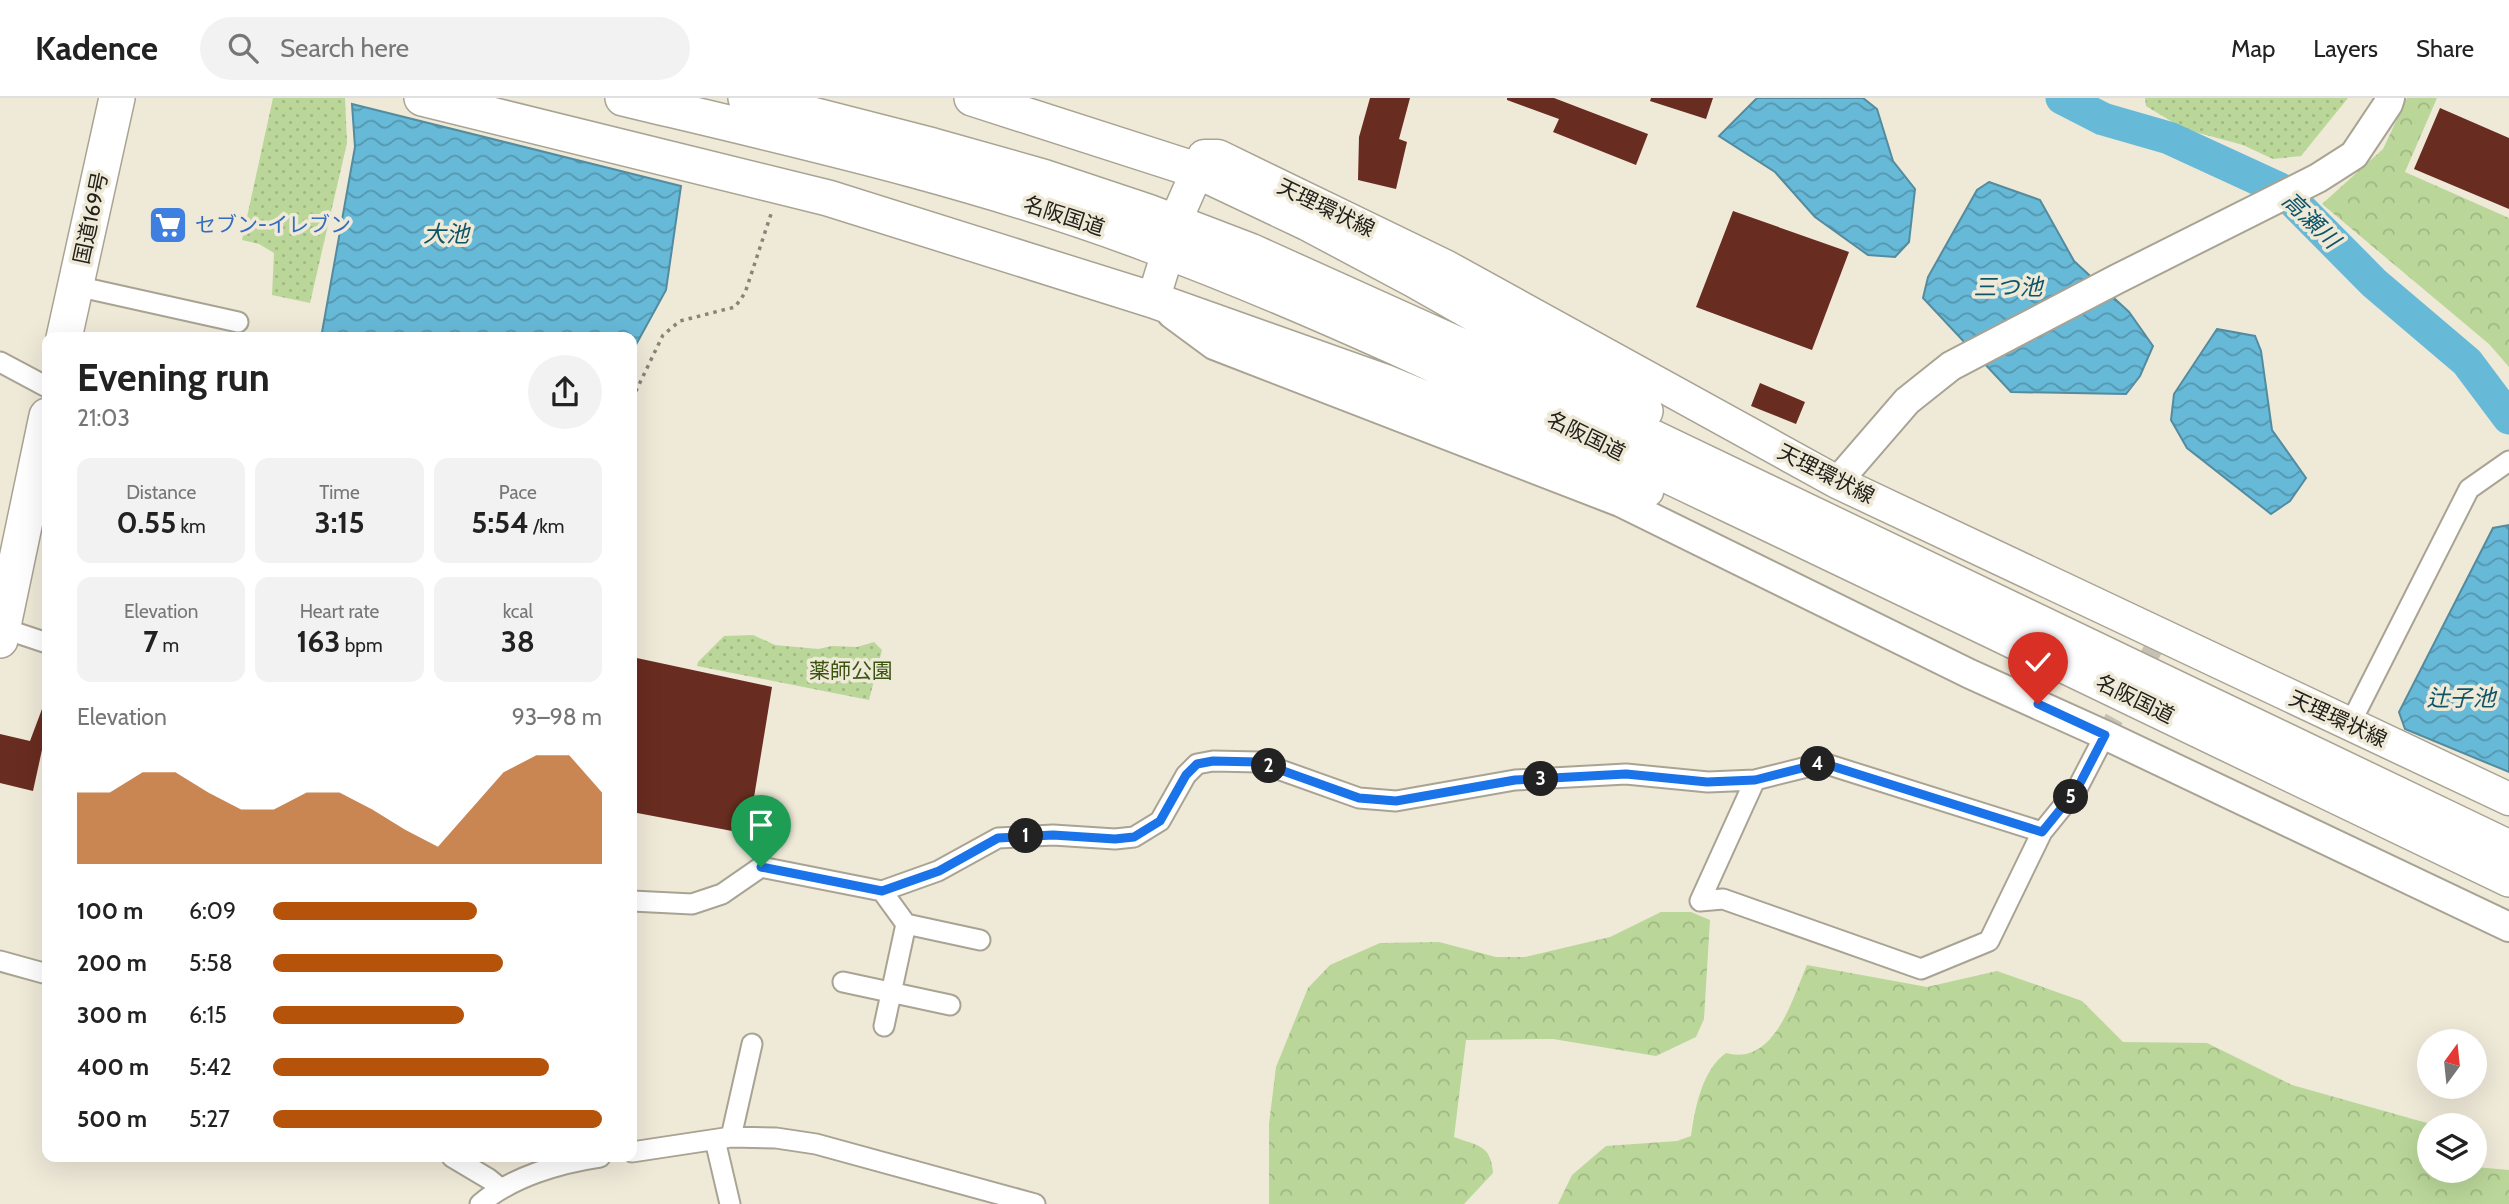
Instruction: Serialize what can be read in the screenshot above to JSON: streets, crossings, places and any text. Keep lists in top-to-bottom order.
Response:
{
  "streets": {
    "highway": ["名阪国道", "国道169号"],
    "main road": ["天理環状線"]
  },
  "water": [
    "高瀬川",
    "大池",
    "三つ池",
    "辻子池"
  ],
  "parks": ["薬師公園"],
  "places": {
    "supermarket": ["セブン-イレブン"]
  },
  "north": "top",
  "page": {
    "header": "Kadence",
    "search": "Search here",
    "nav": ["Map", "Layers", "Share"],
    "heading": ["Evening run", "21:03"],
    "stats": [
      ["Distance", "0.55 km"],
      ["Time", "3:15"],
      ["Pace", "5:54 /km"],
      ["Elevation", "7 m"],
      ["Heart rate", "163 bpm"],
      ["kcal", "38"]
    ],
    "chart": ["Elevation", "93–98 m"],
    "pins": [
      "4",
      "2",
      "3",
      "5",
      "1"
    ],
    "list": [
      {
        "name": "100 m",
        "note": "6:09"
      },
      {
        "name": "200 m",
        "note": "5:58"
      },
      {
        "name": "300 m",
        "note": "6:15"
      },
      {
        "name": "400 m",
        "note": "5:42"
      },
      {
        "name": "500 m",
        "note": "5:27"
      }
    ]
  }
}
